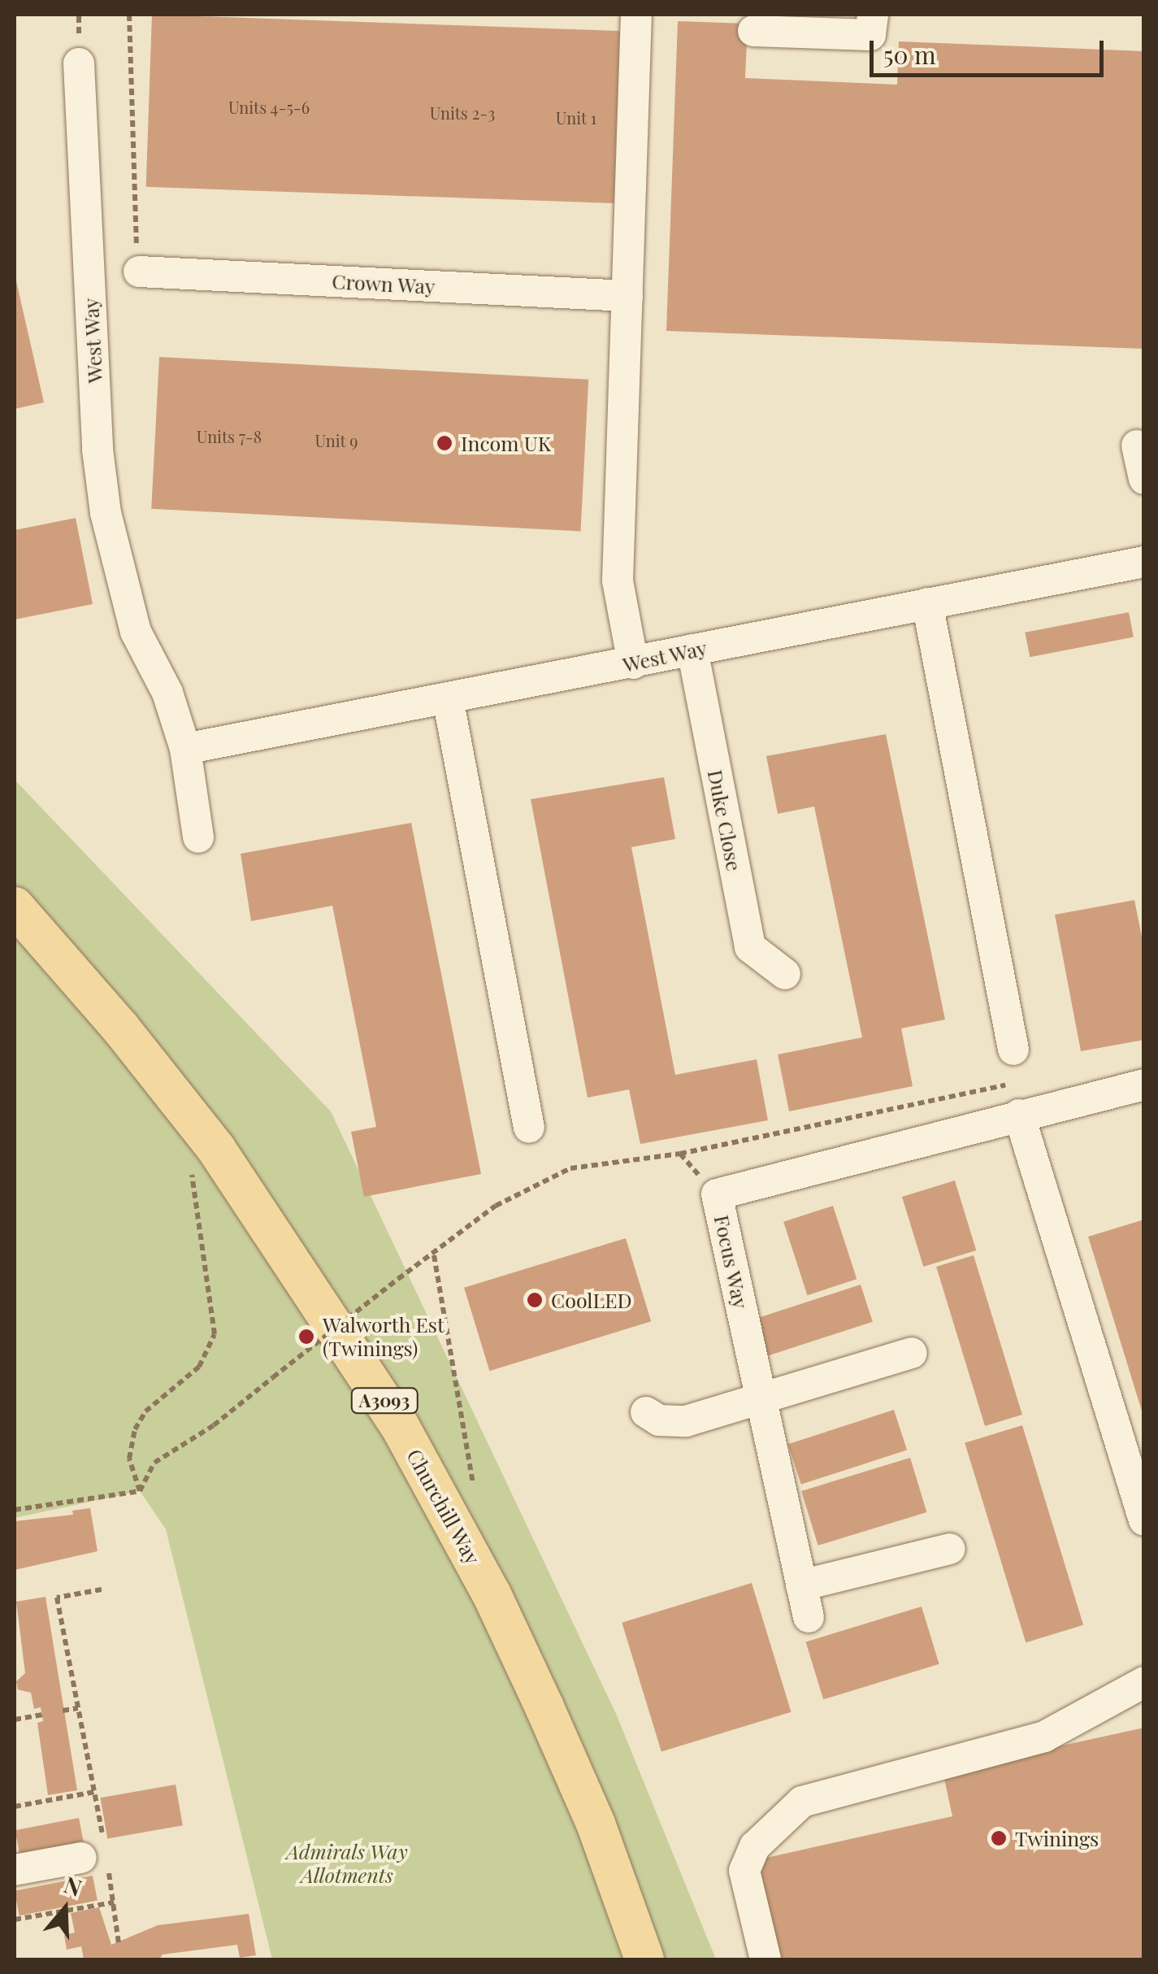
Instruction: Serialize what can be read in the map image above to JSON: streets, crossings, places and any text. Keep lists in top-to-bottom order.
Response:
{
  "streets": {
    "main road": ["A3093", "Churchill Way"],
    "street": [
      "Crown Way",
      "West Way",
      "Duke Close",
      "Focus Way"
    ]
  },
  "crossings": [
    ["West Way", "Duke Close"]
  ],
  "parks": ["Admirals Way Allotments"],
  "places": [
    "Incom UK",
    "CoolLED",
    "Walworth Est (Twinings)",
    "Twinings"
  ],
  "house_numbers": [
    "Units 4-5-6",
    "Units 2-3",
    "Unit 1",
    "Units 7-8",
    "Unit 9"
  ],
  "scale_bar": "50 m",
  "north": "top"
}
